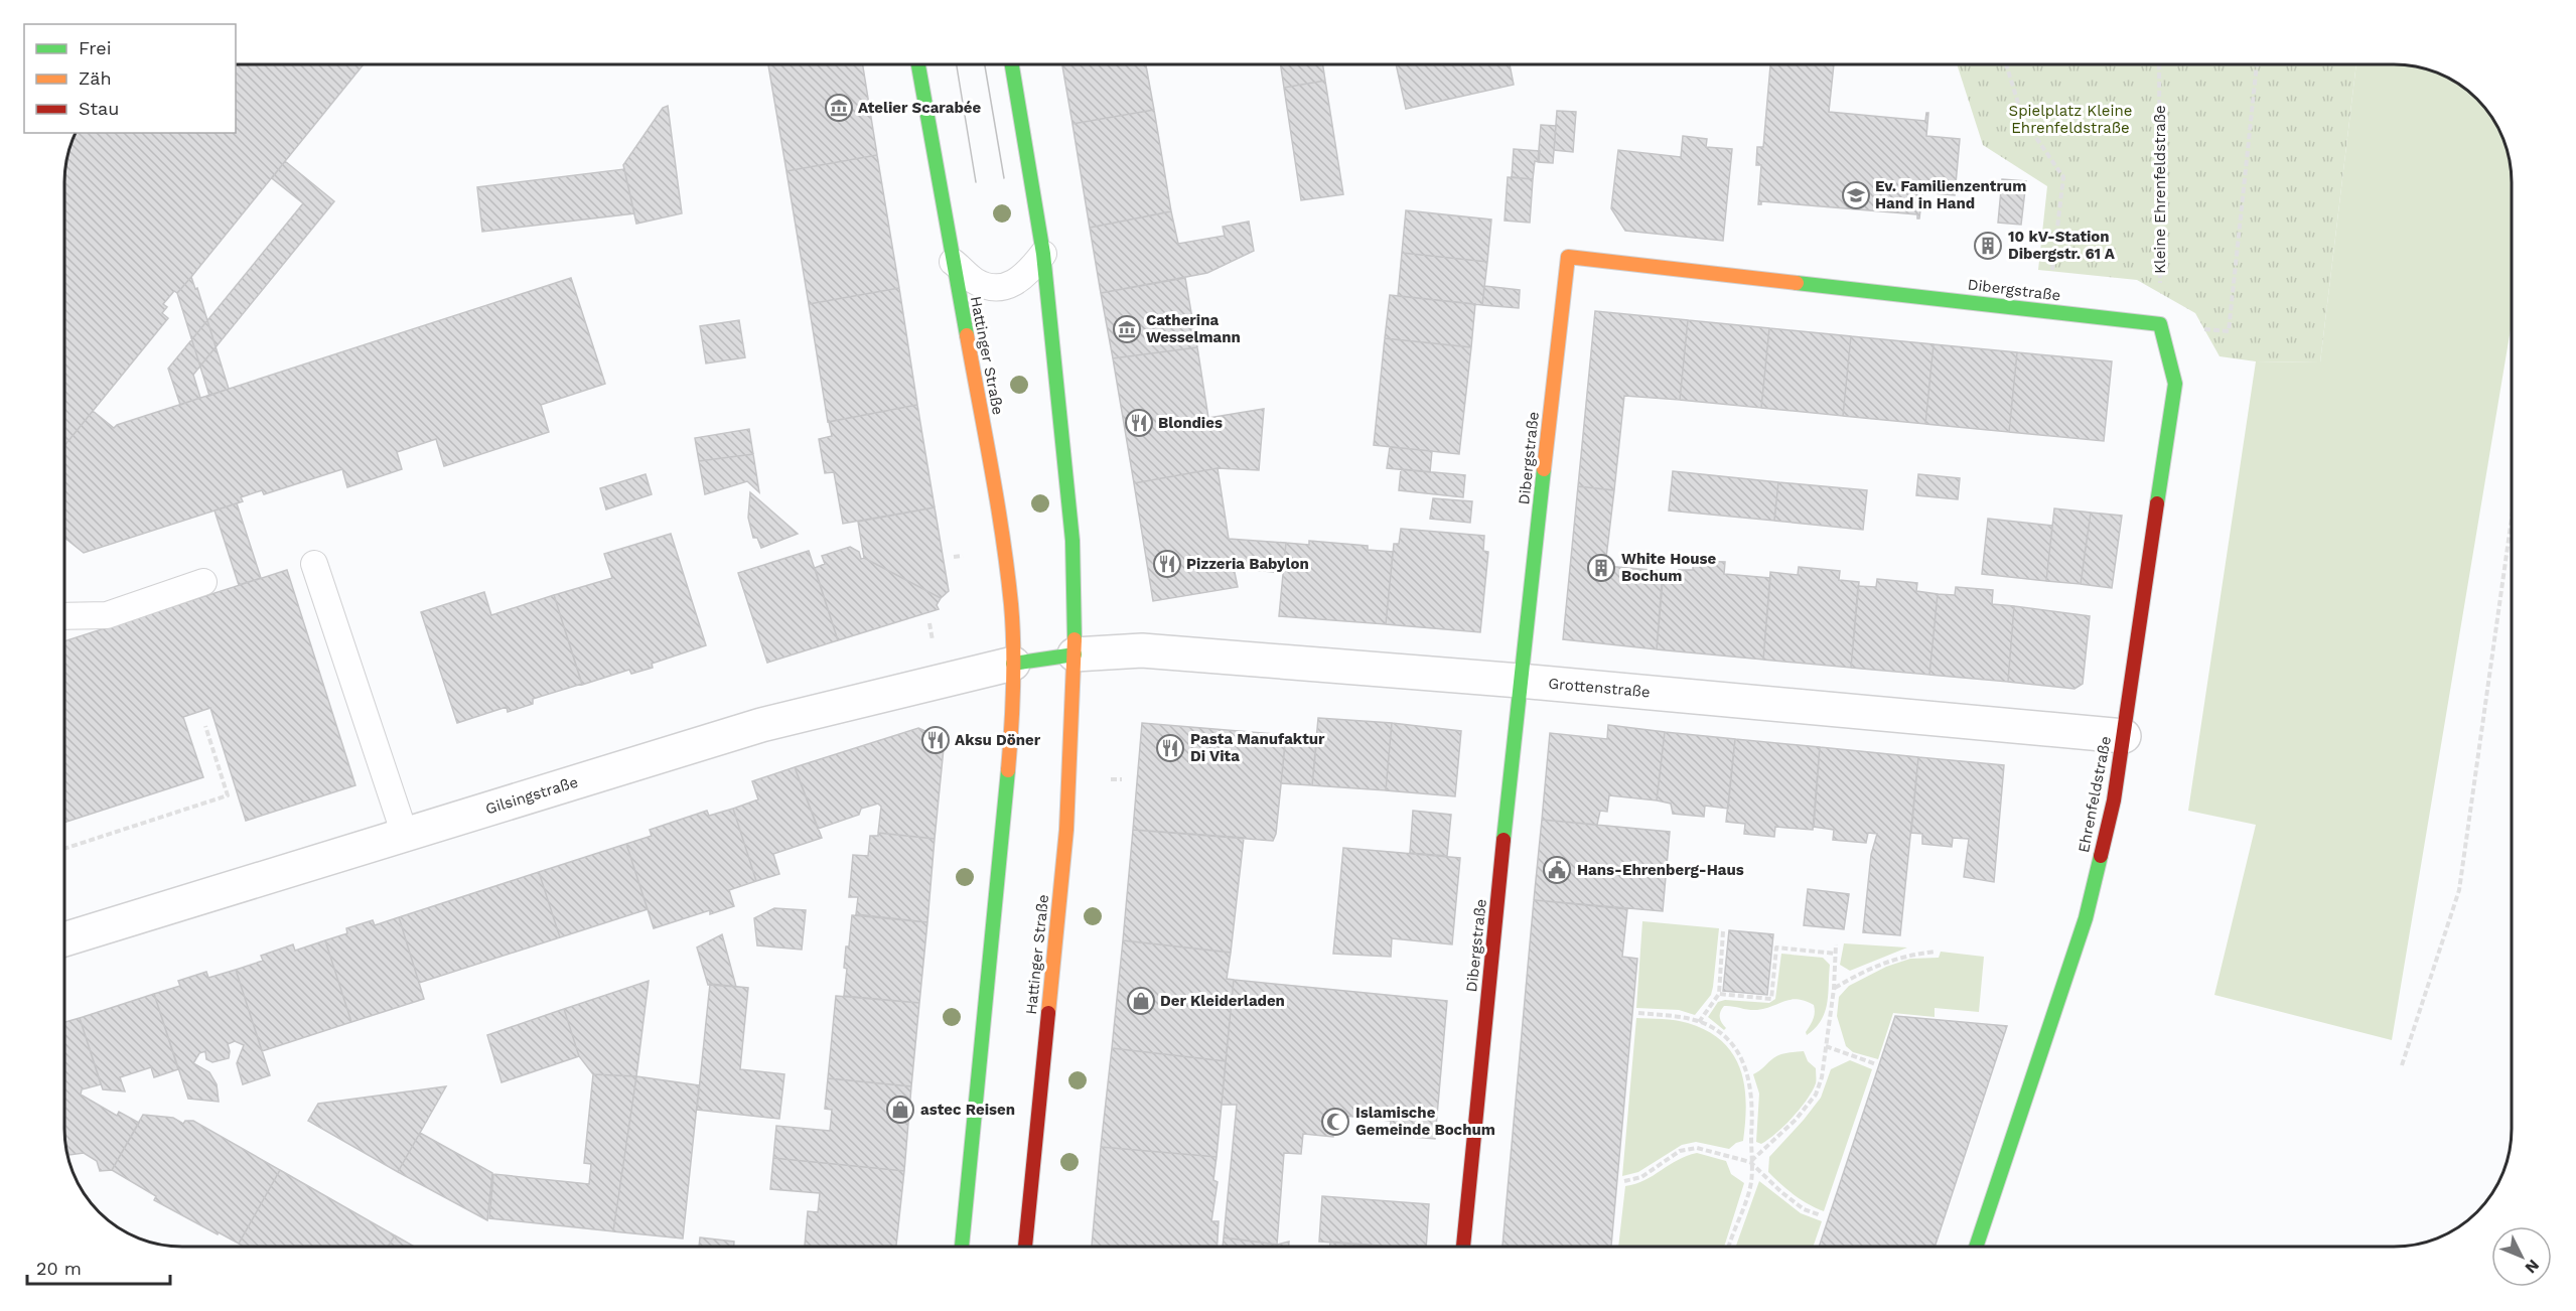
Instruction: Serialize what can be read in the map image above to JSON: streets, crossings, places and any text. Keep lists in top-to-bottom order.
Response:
{
  "streets": {
    "street": [
      "Dibergstraße",
      "Hattinger Straße",
      "Grottenstraße",
      "Ehrenfeldstraße",
      "Gilsingstraße"
    ],
    "path": ["Kleine Ehrenfeldstraße"]
  },
  "crossings": [
    ["Kleine Ehrenfeldstraße", "Dibergstraße"],
    ["Kleine Ehrenfeldstraße", "Ehrenfeldstraße"],
    ["Dibergstraße", "Grottenstraße"],
    ["Dibergstraße", "Ehrenfeldstraße"],
    ["Hattinger Straße", "Grottenstraße"],
    ["Hattinger Straße", "Gilsingstraße"],
    ["Grottenstraße", "Ehrenfeldstraße"]
  ],
  "parks": ["Spielplatz Kleine Ehrenfeldstraße"],
  "places": {
    "museum": ["Atelier Scarabée", "Catherina Wesselmann"],
    "school or university": ["Ev. Familienzentrum Hand in Hand"],
    "building": ["10 kV-Station Dibergstr. 61 A", "White House Bochum"],
    "restaurant": [
      "Blondies",
      "Pizzeria Babylon",
      "Aksu Döner",
      "Pasta Manufaktur Di Vita"
    ],
    "public building": ["Hans-Ehrenberg-Haus"],
    "shop": ["Der Kleiderladen", "astec Reisen"],
    "mosque": ["Islamische Gemeinde Bochum"]
  },
  "legend": ["Frei", "Zäh", "Stau"],
  "scale_bar": "20 m",
  "north": "bottom right"
}
